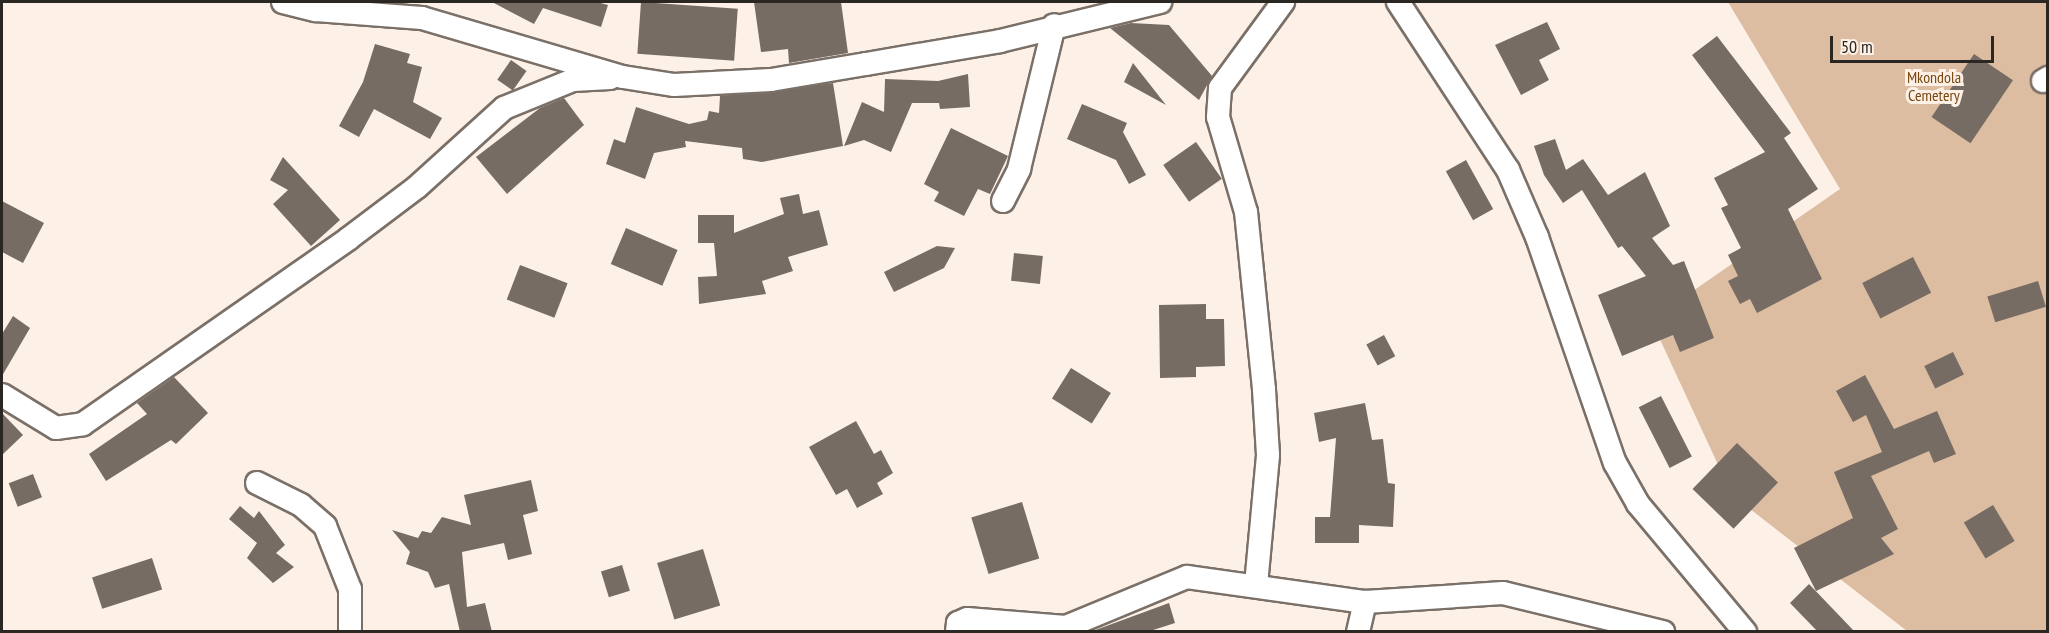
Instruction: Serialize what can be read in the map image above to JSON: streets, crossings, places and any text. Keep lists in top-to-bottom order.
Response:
{
  "parks": ["Mkondola Cemetery"],
  "scale_bar": "50 m"
}
